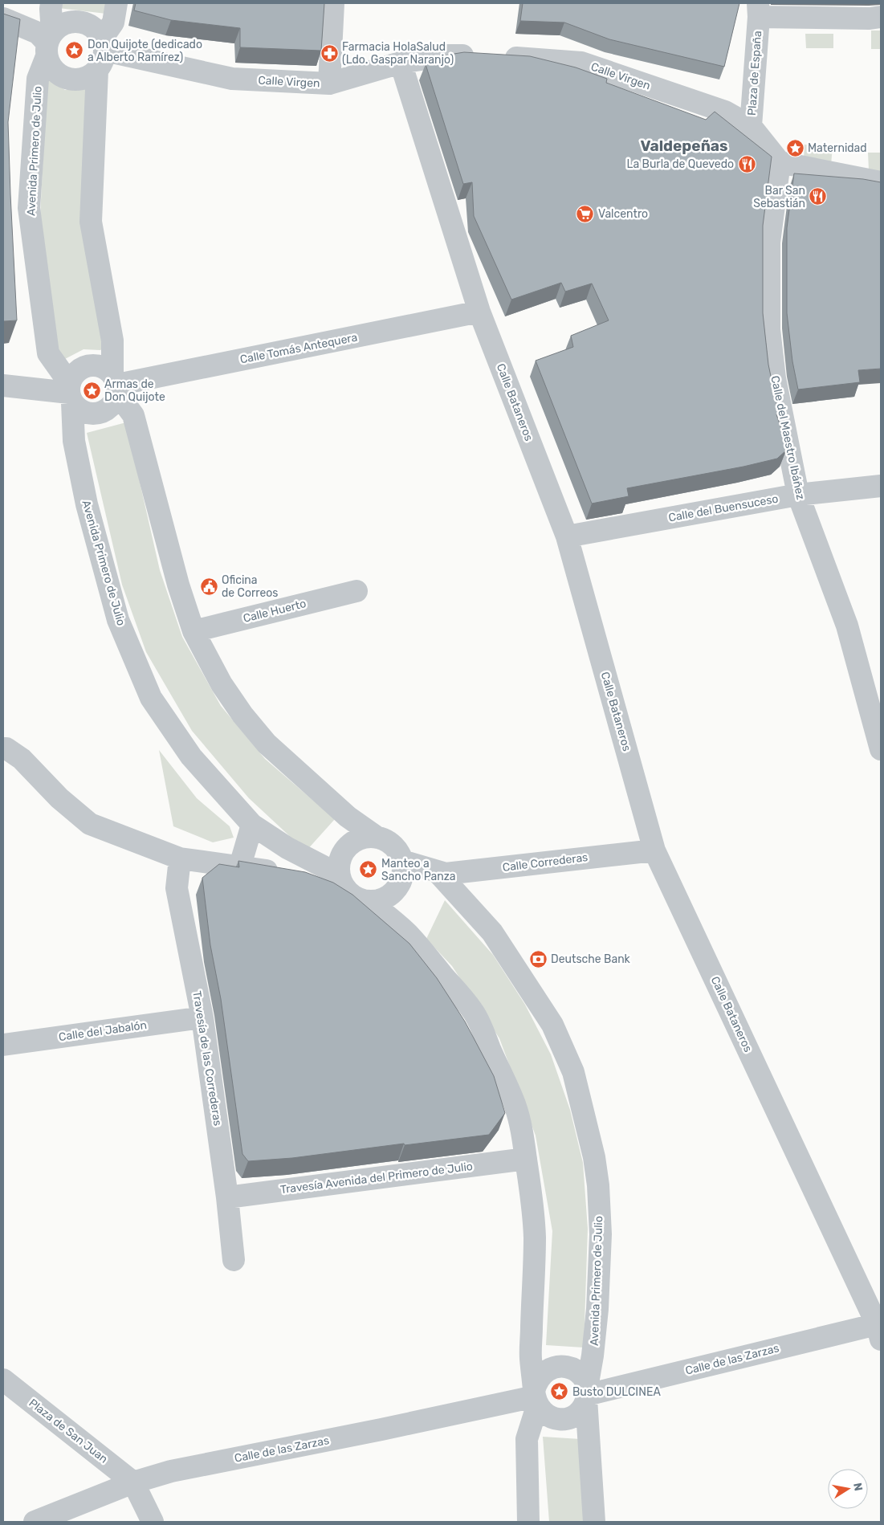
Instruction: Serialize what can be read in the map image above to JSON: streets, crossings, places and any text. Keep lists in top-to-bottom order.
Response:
{
  "streets": {
    "street": [
      "Plaza de España",
      "Calle Virgen",
      "Avenida Primero de Julio",
      "Calle Tomás Antequera",
      "Calle Bataneros",
      "Calle del Maestro Ibáñez",
      "Calle del Buensuceso",
      "Calle Huerto",
      "Calle Correderas",
      "Calle del Jabalón",
      "Travesía de las Correderas",
      "Travesía Avenida del Primero de Julio",
      "Calle de las Zarzas",
      "Plaza de San Juan"
    ]
  },
  "crossings": [
    ["Plaza de España", "Calle Virgen"],
    ["Plaza de España", "Calle del Maestro Ibáñez"],
    ["Calle Virgen", "Avenida Primero de Julio"],
    ["Calle Virgen", "Calle Bataneros"],
    ["Avenida Primero de Julio", "Calle Tomás Antequera"],
    ["Avenida Primero de Julio", "Calle Correderas"],
    ["Avenida Primero de Julio", "Calle de las Zarzas"],
    ["Calle Tomás Antequera", "Calle Bataneros"],
    ["Calle Bataneros", "Calle del Buensuceso"],
    ["Calle Bataneros", "Calle Correderas"],
    ["Calle Bataneros", "Calle de las Zarzas"],
    ["Calle del Maestro Ibáñez", "Calle del Buensuceso"],
    ["Calle del Jabalón", "Travesía de las Correderas"],
    ["Travesía de las Correderas", "Travesía Avenida del Primero de Julio"],
    ["Calle de las Zarzas", "Plaza de San Juan"]
  ],
  "districts": ["Valdepeñas"],
  "places": {
    "place": [
      "Don Quijote (dedicado a Alberto Ramírez)",
      "Maternidad",
      "Armas de Don Quijote",
      "Manteo a Sancho Panza",
      "Busto DULCINEA"
    ],
    "pharmacy": ["Farmacia HolaSalud (Ldo. Gaspar Naranjo)"],
    "restaurant": ["La Burla de Quevedo", "Bar San Sebastián"],
    "supermarket": ["Valcentro"],
    "public building": ["Oficina de Correos"],
    "bank": ["Deutsche Bank"]
  },
  "north": "right"
}
